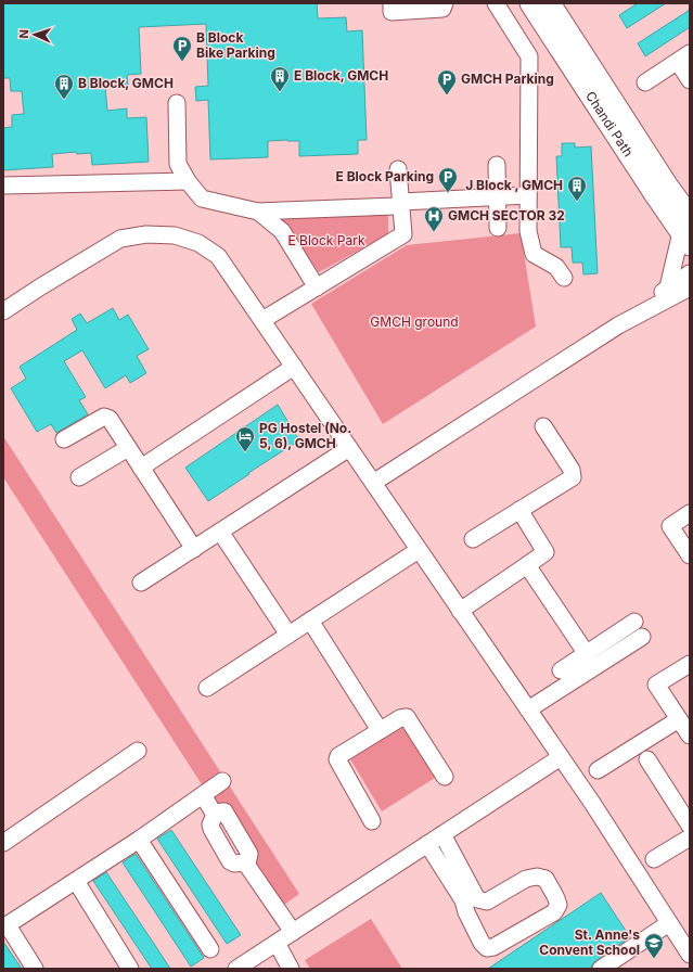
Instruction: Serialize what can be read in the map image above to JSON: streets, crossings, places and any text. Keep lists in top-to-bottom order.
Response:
{
  "streets": {
    "main road": ["Chandi Path"]
  },
  "parks": ["E Block Park", "GMCH ground"],
  "places": {
    "parking": ["B Block Bike Parking", "GMCH Parking", "E Block Parking"],
    "building": ["E Block, GMCH", "B Block, GMCH", "J Block , GMCH"],
    "hospital": ["GMCH SECTOR 32"],
    "hotel": ["PG Hostel (No. 5, 6), GMCH"],
    "school or university": ["St. Anne's Convent School"]
  },
  "north": "left"
}
